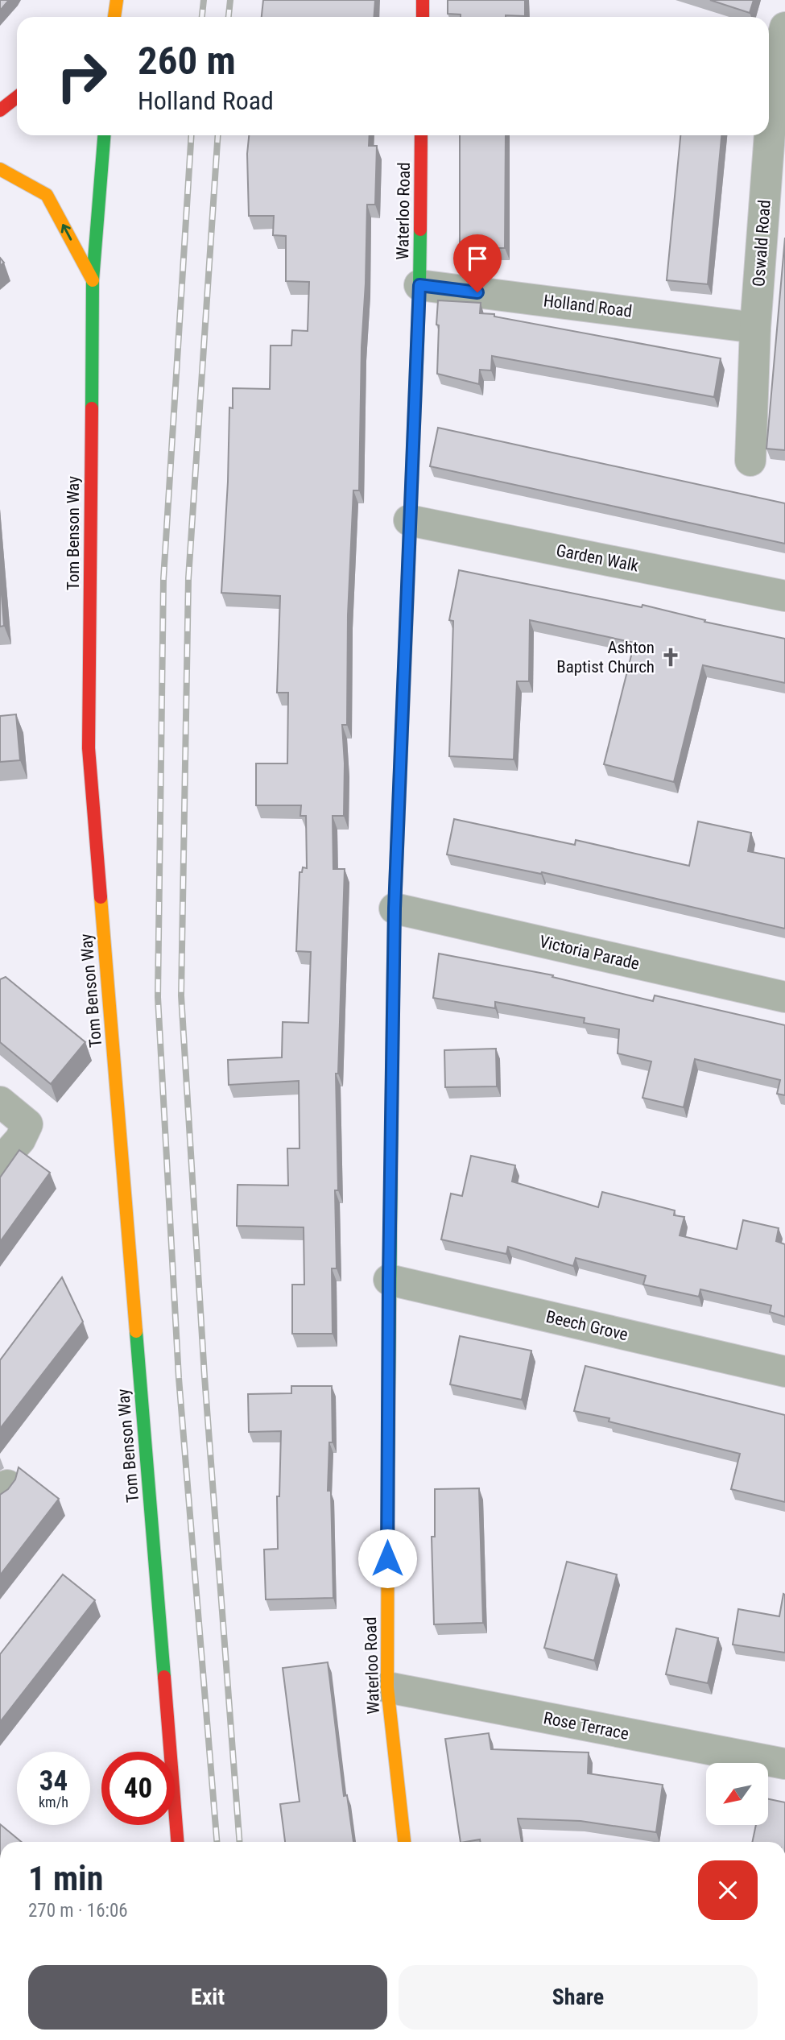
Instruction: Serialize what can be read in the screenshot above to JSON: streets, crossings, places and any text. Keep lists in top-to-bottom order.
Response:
{
  "streets": {
    "main road": ["Waterloo Road", "Tom Benson Way"],
    "street": [
      "Oswald Road",
      "Holland Road",
      "Garden Walk",
      "Victoria Parade",
      "Beech Grove",
      "Rose Terrace"
    ]
  },
  "crossings": [
    ["Waterloo Road", "Holland Road"],
    ["Waterloo Road", "Garden Walk"],
    ["Waterloo Road", "Victoria Parade"],
    ["Waterloo Road", "Beech Grove"],
    ["Waterloo Road", "Rose Terrace"],
    ["Oswald Road", "Holland Road"]
  ],
  "places": {
    "church": ["Ashton Baptist Church"]
  },
  "north": "bottom left",
  "page": {
    "turn": ["260 m", "Holland Road"],
    "speed": "34 km/h",
    "limit": "40",
    "heading": ["1 min", "270 m · 16:06"],
    "buttons": ["Exit", "Share"]
  }
}
